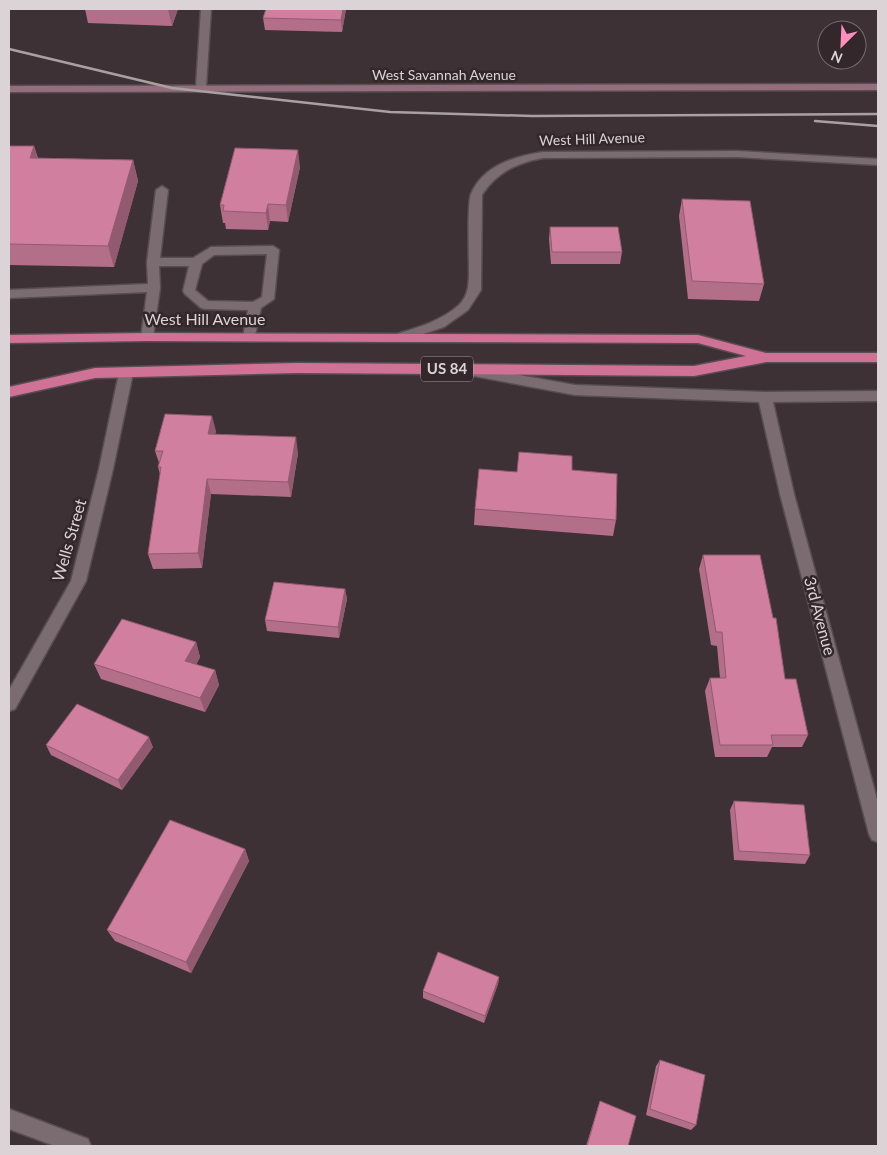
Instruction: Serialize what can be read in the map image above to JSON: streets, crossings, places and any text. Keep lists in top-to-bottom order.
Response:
{
  "streets": {
    "highway": ["West Hill Avenue", "US 84"],
    "street": ["West Savannah Avenue", "Wells Street", "3rd Avenue"]
  },
  "crossings": [
    ["West Hill Avenue", "US 84"],
    ["West Hill Avenue", "Wells Street"],
    ["West Hill Avenue", "3rd Avenue"],
    ["US 84", "Wells Street"]
  ],
  "north": "bottom left"
}
